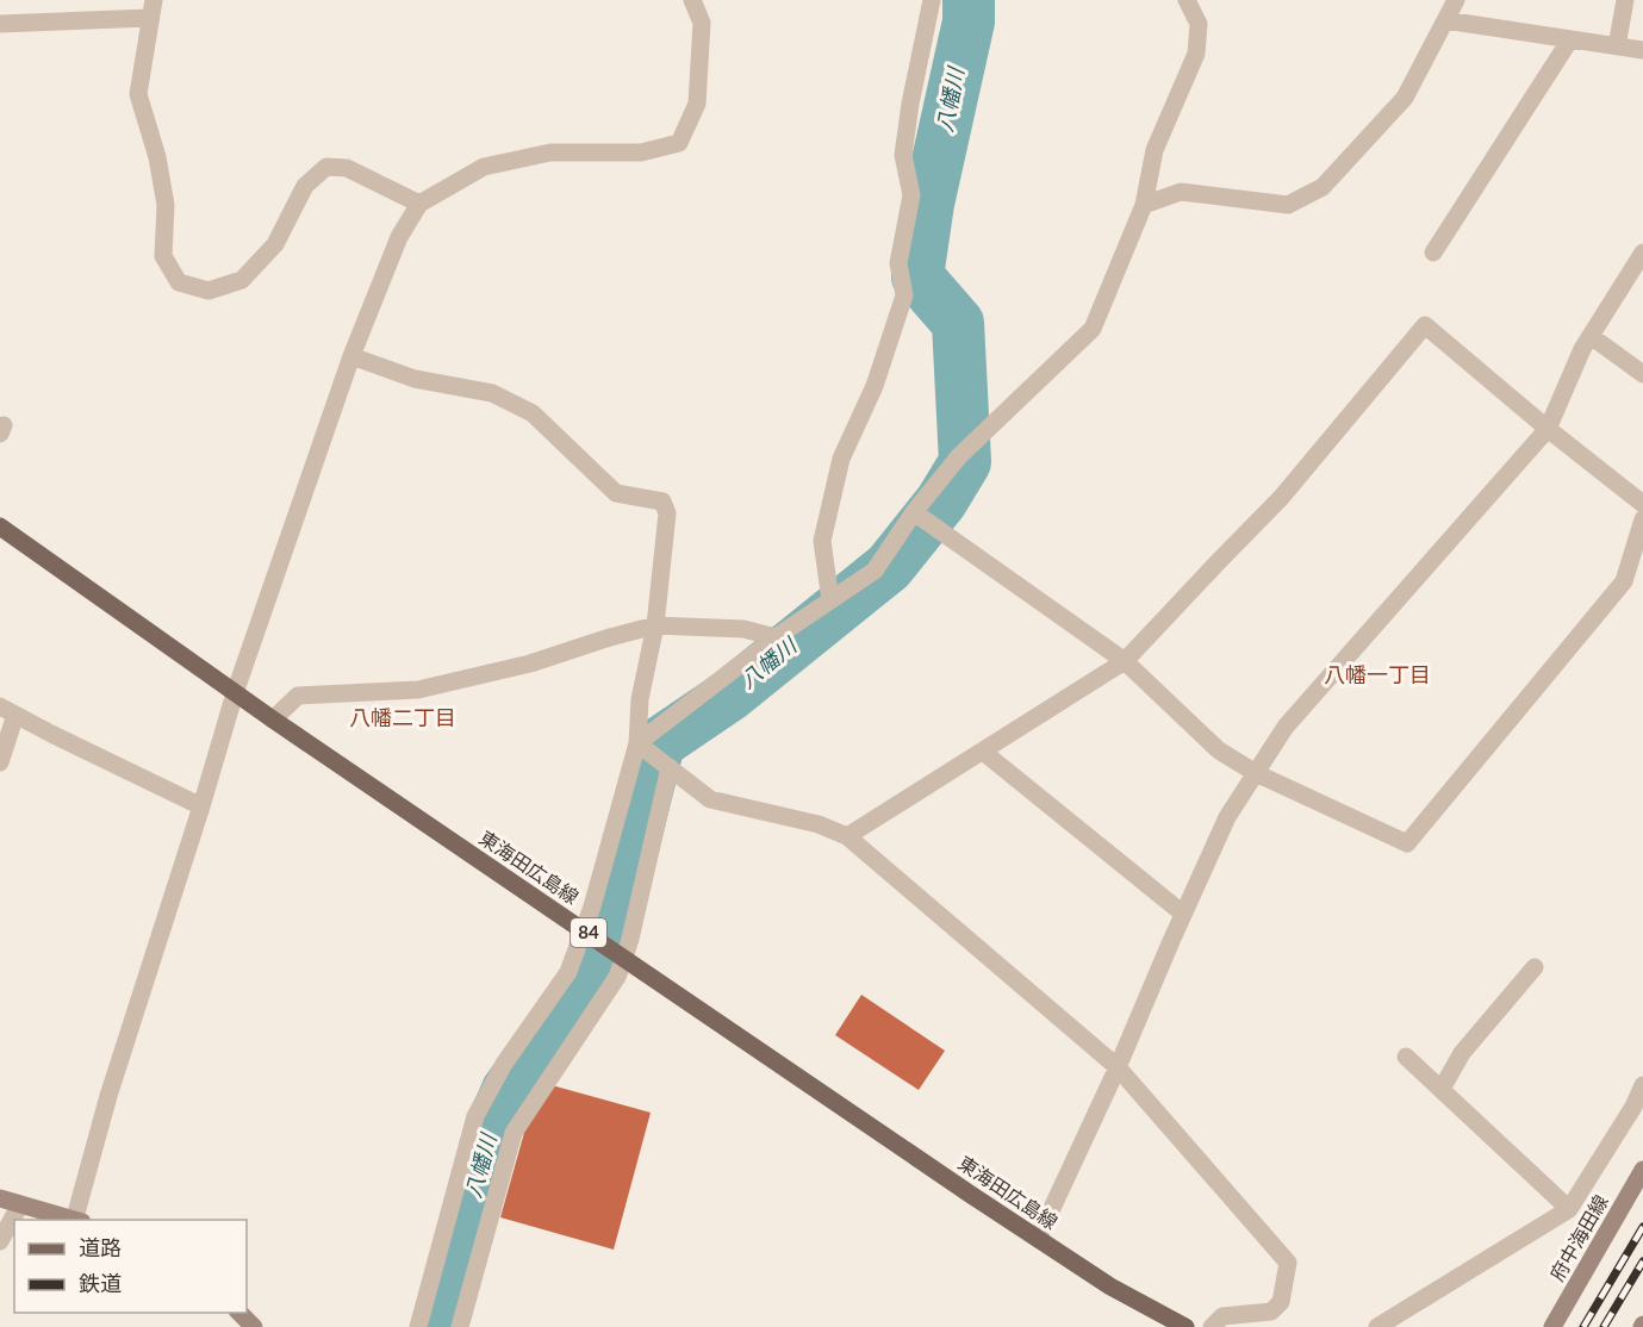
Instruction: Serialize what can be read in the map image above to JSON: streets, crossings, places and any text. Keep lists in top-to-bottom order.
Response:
{
  "streets": {
    "main road": ["東海田広島線", "84", "府中海田線"]
  },
  "districts": ["八幡一丁目", "八幡二丁目"],
  "water": ["八幡川"],
  "legend": ["道路", "鉄道"]
}
